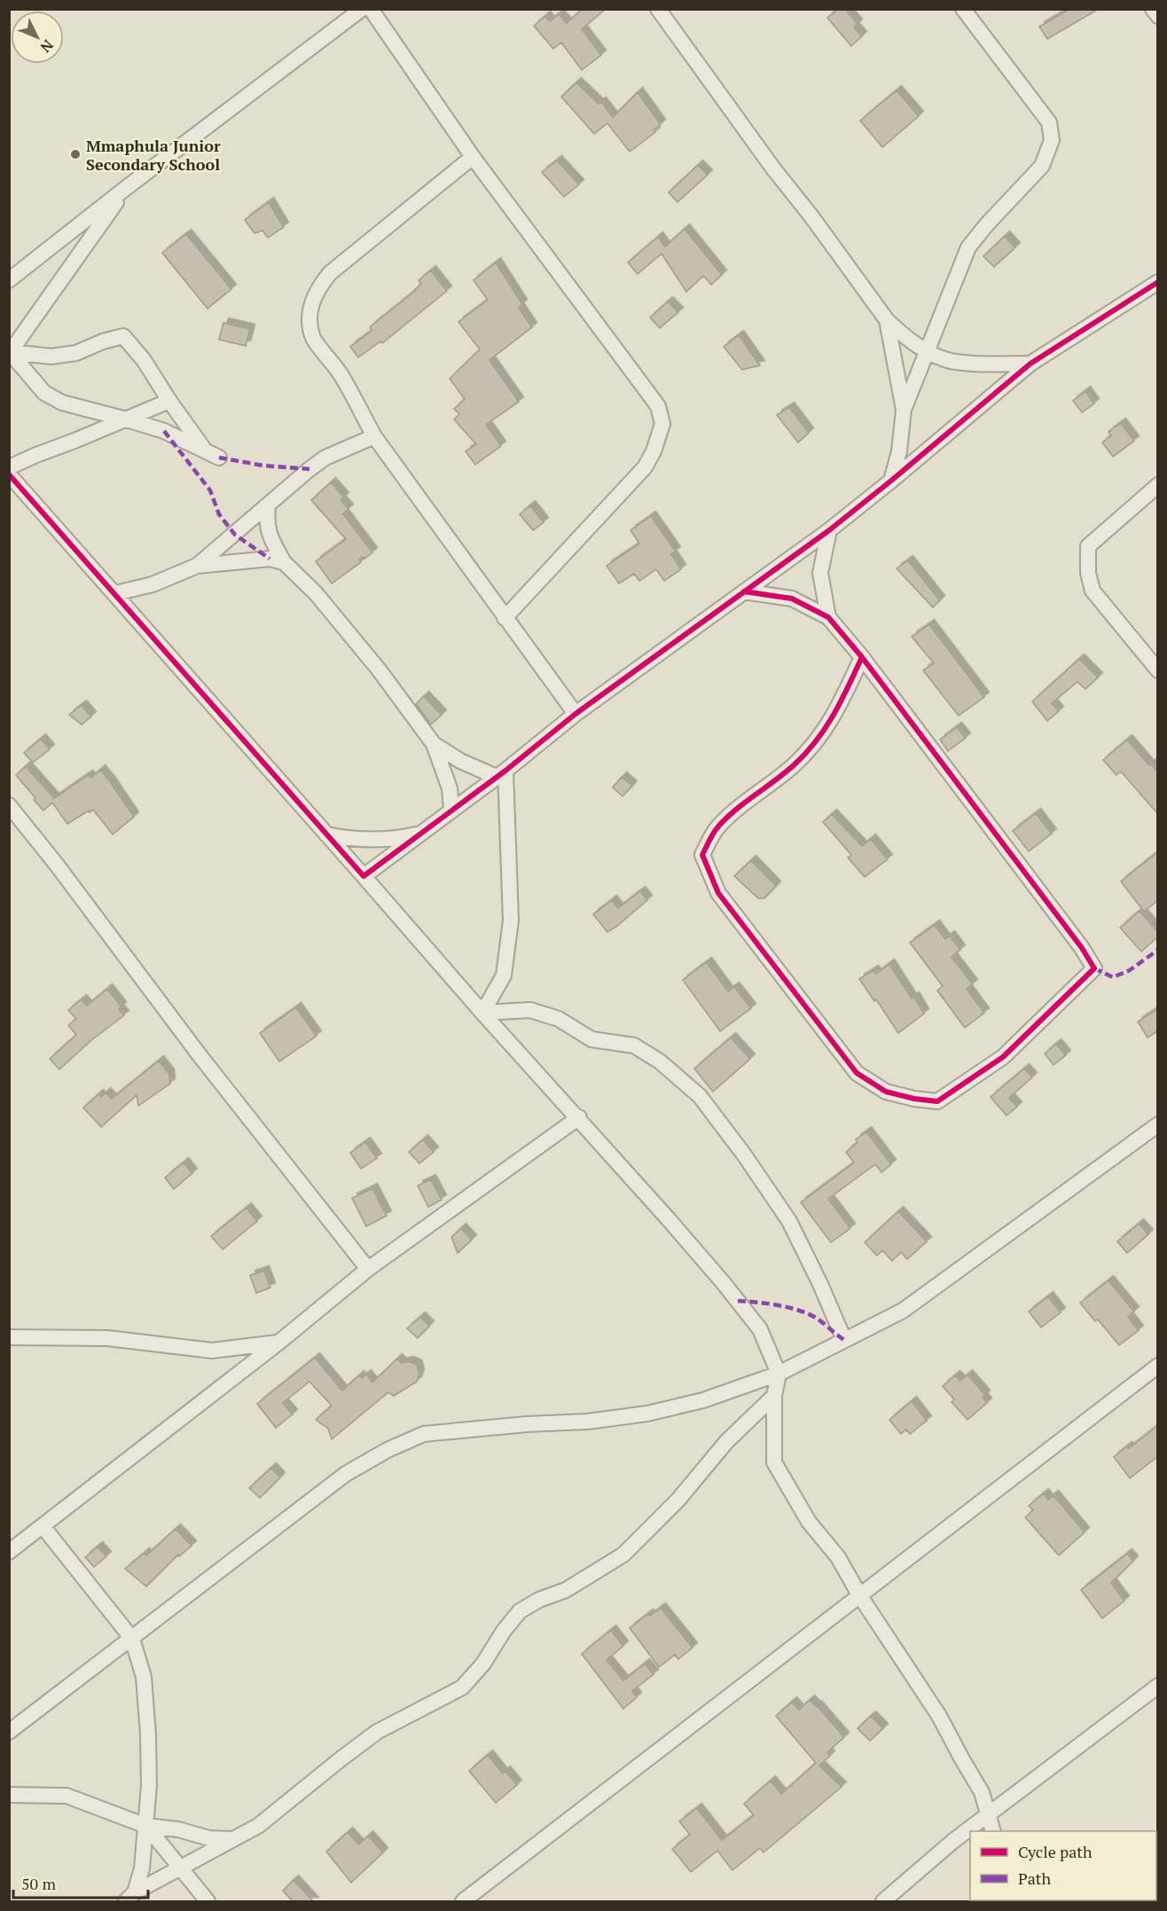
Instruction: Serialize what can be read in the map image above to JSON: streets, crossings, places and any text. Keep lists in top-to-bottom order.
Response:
{
  "places": ["Mmaphula Junior Secondary School"],
  "legend": ["Cycle path", "Path"],
  "scale_bar": "50 m",
  "north": "bottom right"
}
